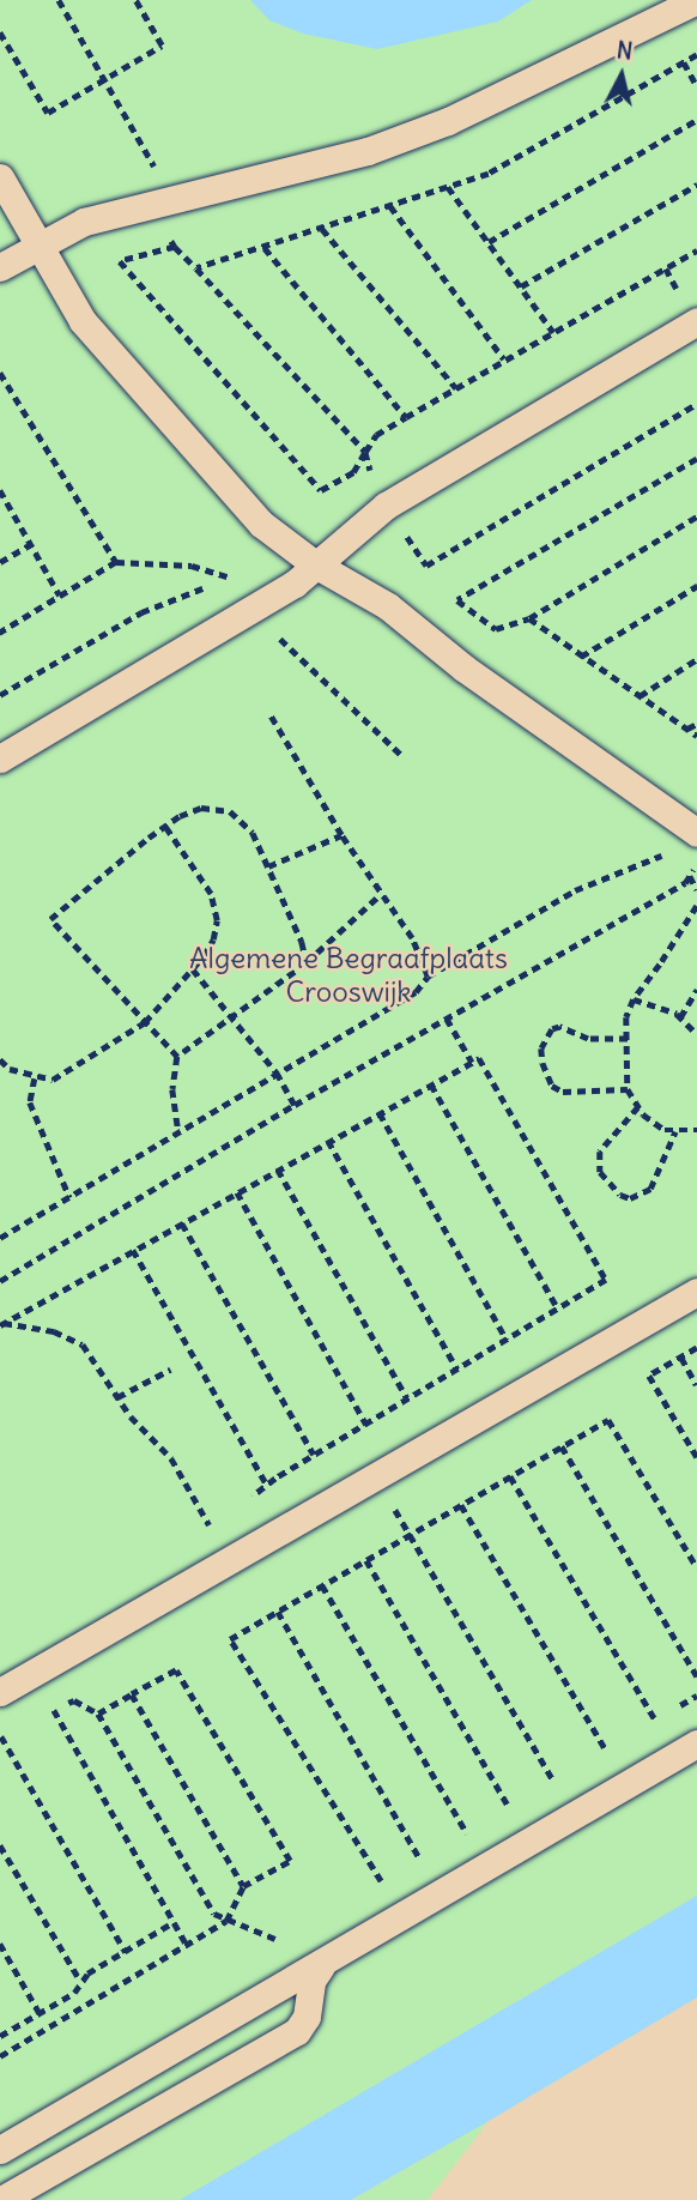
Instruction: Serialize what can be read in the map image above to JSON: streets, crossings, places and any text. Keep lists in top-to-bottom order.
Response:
{
  "parks": ["Algemene Begraafplaats Crooswijk"],
  "north": "top"
}
